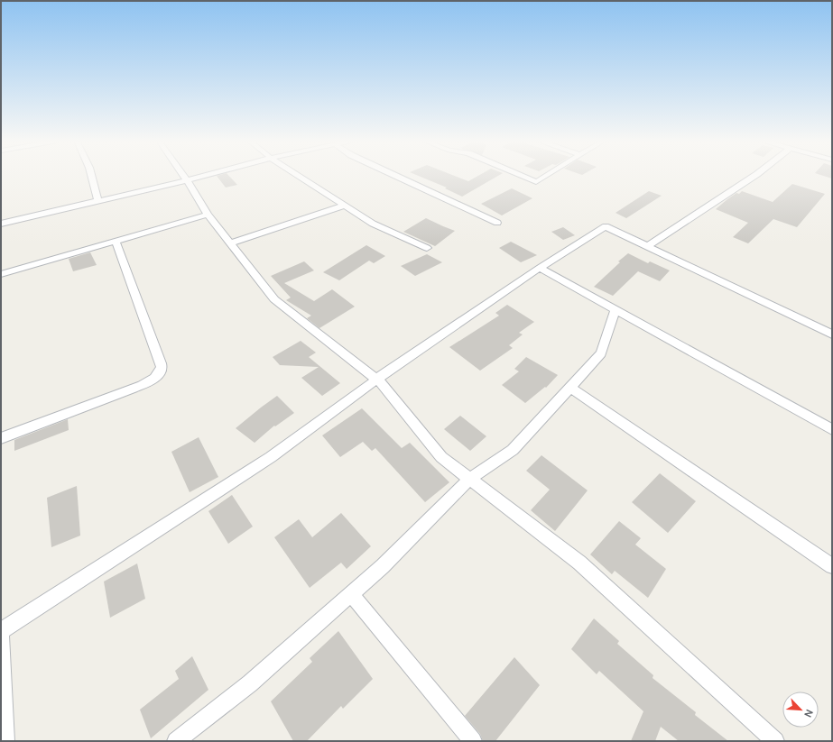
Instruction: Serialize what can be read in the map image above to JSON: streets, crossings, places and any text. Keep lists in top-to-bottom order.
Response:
{
  "north": "bottom right"
}
